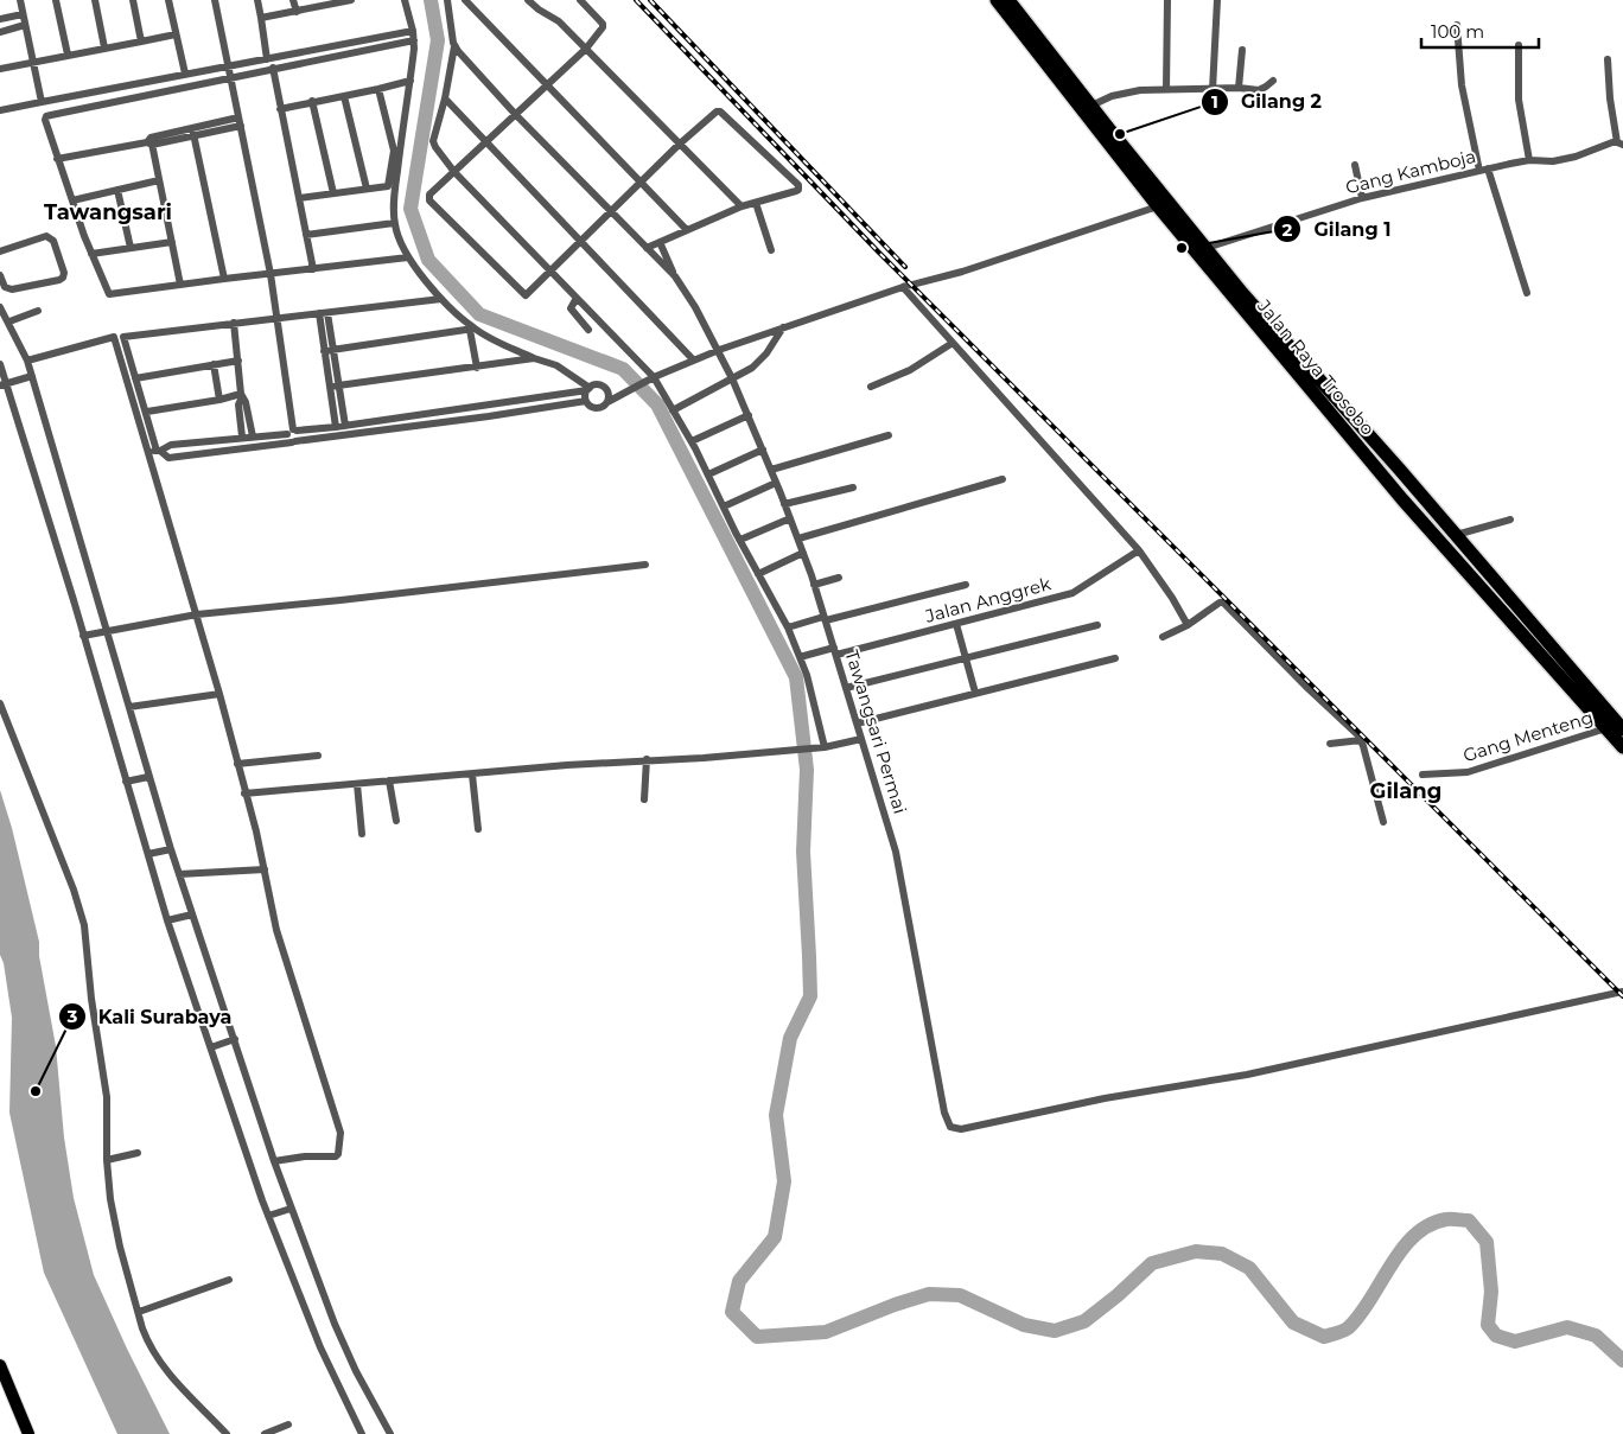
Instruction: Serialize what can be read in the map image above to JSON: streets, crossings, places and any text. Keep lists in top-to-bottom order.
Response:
{
  "streets": {
    "highway": ["Jalan Raya Trosobo"],
    "street": [
      "Gang Kamboja",
      "Jalan Anggrek",
      "Tawangsari Permai",
      "Gang Menteng"
    ]
  },
  "crossings": [
    ["Gang Kamboja", "Jalan Raya Trosobo"],
    ["Jalan Raya Trosobo", "Gang Menteng"],
    ["Jalan Anggrek", "Tawangsari Permai"]
  ],
  "districts": ["Tawangsari", "Gilang"],
  "places": ["Gilang 2", "Gilang 1", "Kali Surabaya"],
  "scale_bar": "100 m"
}
